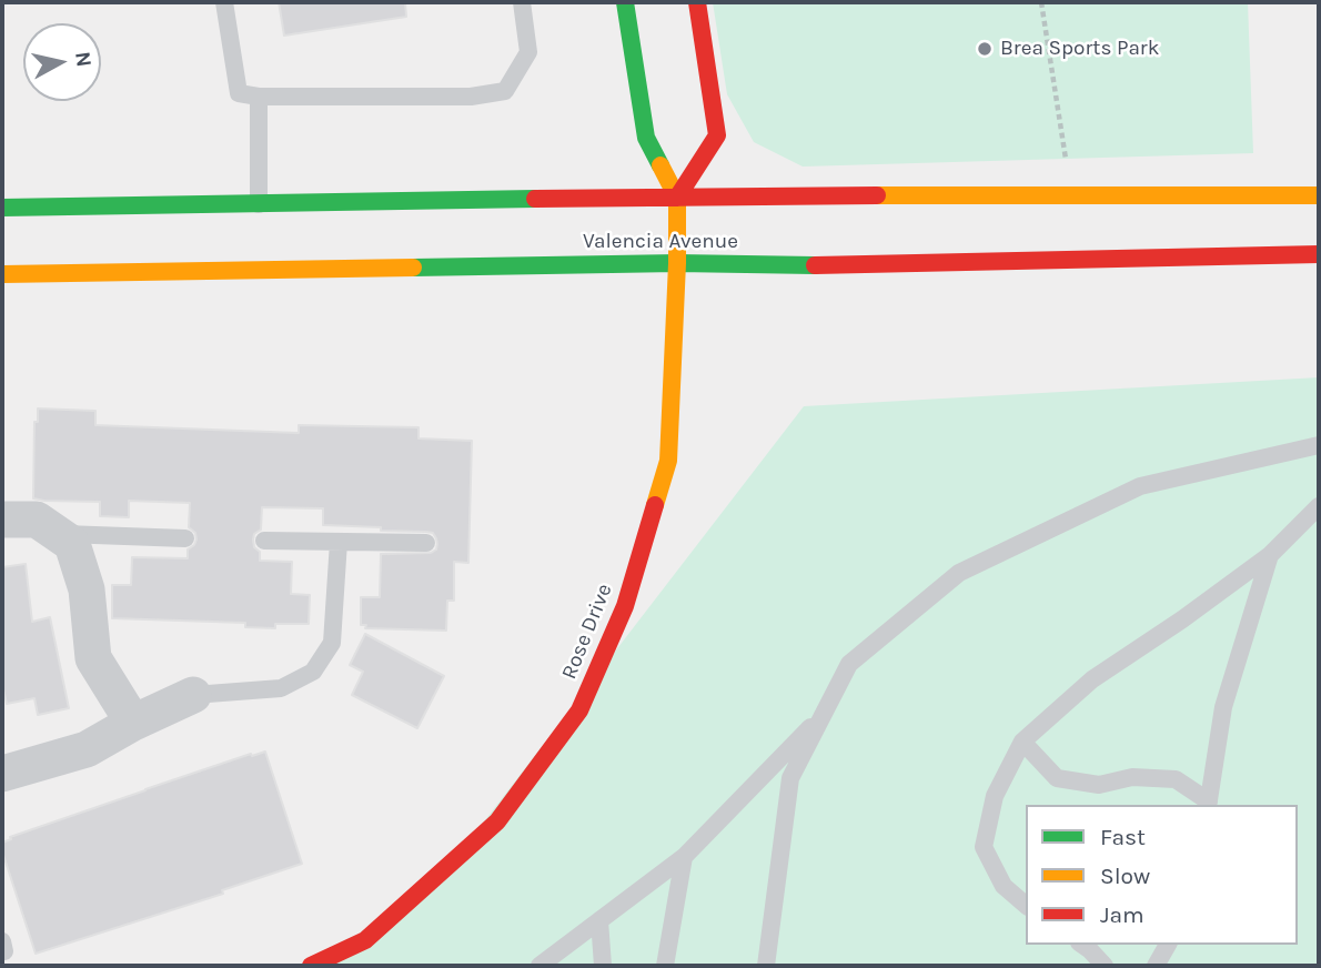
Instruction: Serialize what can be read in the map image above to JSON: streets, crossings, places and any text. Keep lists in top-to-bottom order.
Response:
{
  "streets": {
    "main road": ["Valencia Avenue", "Rose Drive"]
  },
  "crossings": [
    ["Valencia Avenue", "Rose Drive"]
  ],
  "places": ["Brea Sports Park"],
  "legend": ["Fast", "Slow", "Jam"],
  "north": "right"
}
